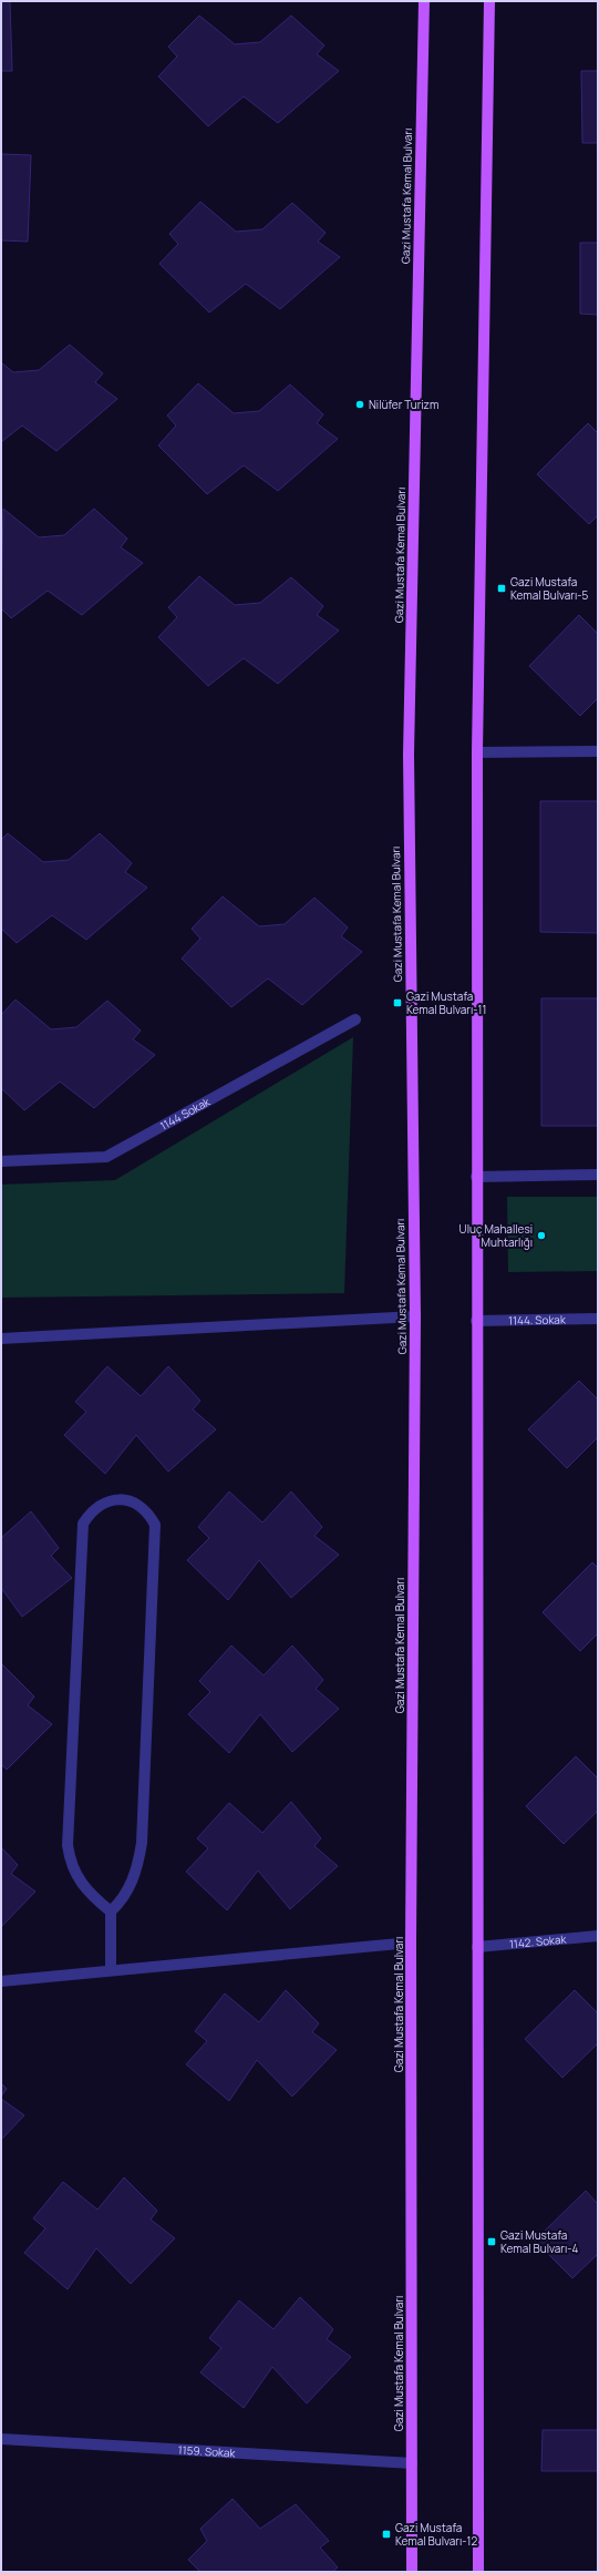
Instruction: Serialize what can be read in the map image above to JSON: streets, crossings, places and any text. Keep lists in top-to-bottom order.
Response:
{
  "streets": {
    "main road": ["Gazi Mustafa Kemal Bulvarı"],
    "street": [
      "1144 Sokak",
      "1144. Sokak",
      "1142. Sokak",
      "1159. Sokak"
    ]
  },
  "crossings": [
    ["Gazi Mustafa Kemal Bulvarı", "1159. Sokak"]
  ],
  "places": {
    "other": ["Nilüfer Turizm", "Uluç Mahallesi Muhtarlığı"],
    "transit": [
      "Gazi Mustafa Kemal Bulvarı-5",
      "Gazi Mustafa Kemal Bulvarı-11",
      "Gazi Mustafa Kemal Bulvarı-4",
      "Gazi Mustafa Kemal Bulvarı-12"
    ]
  }
}
